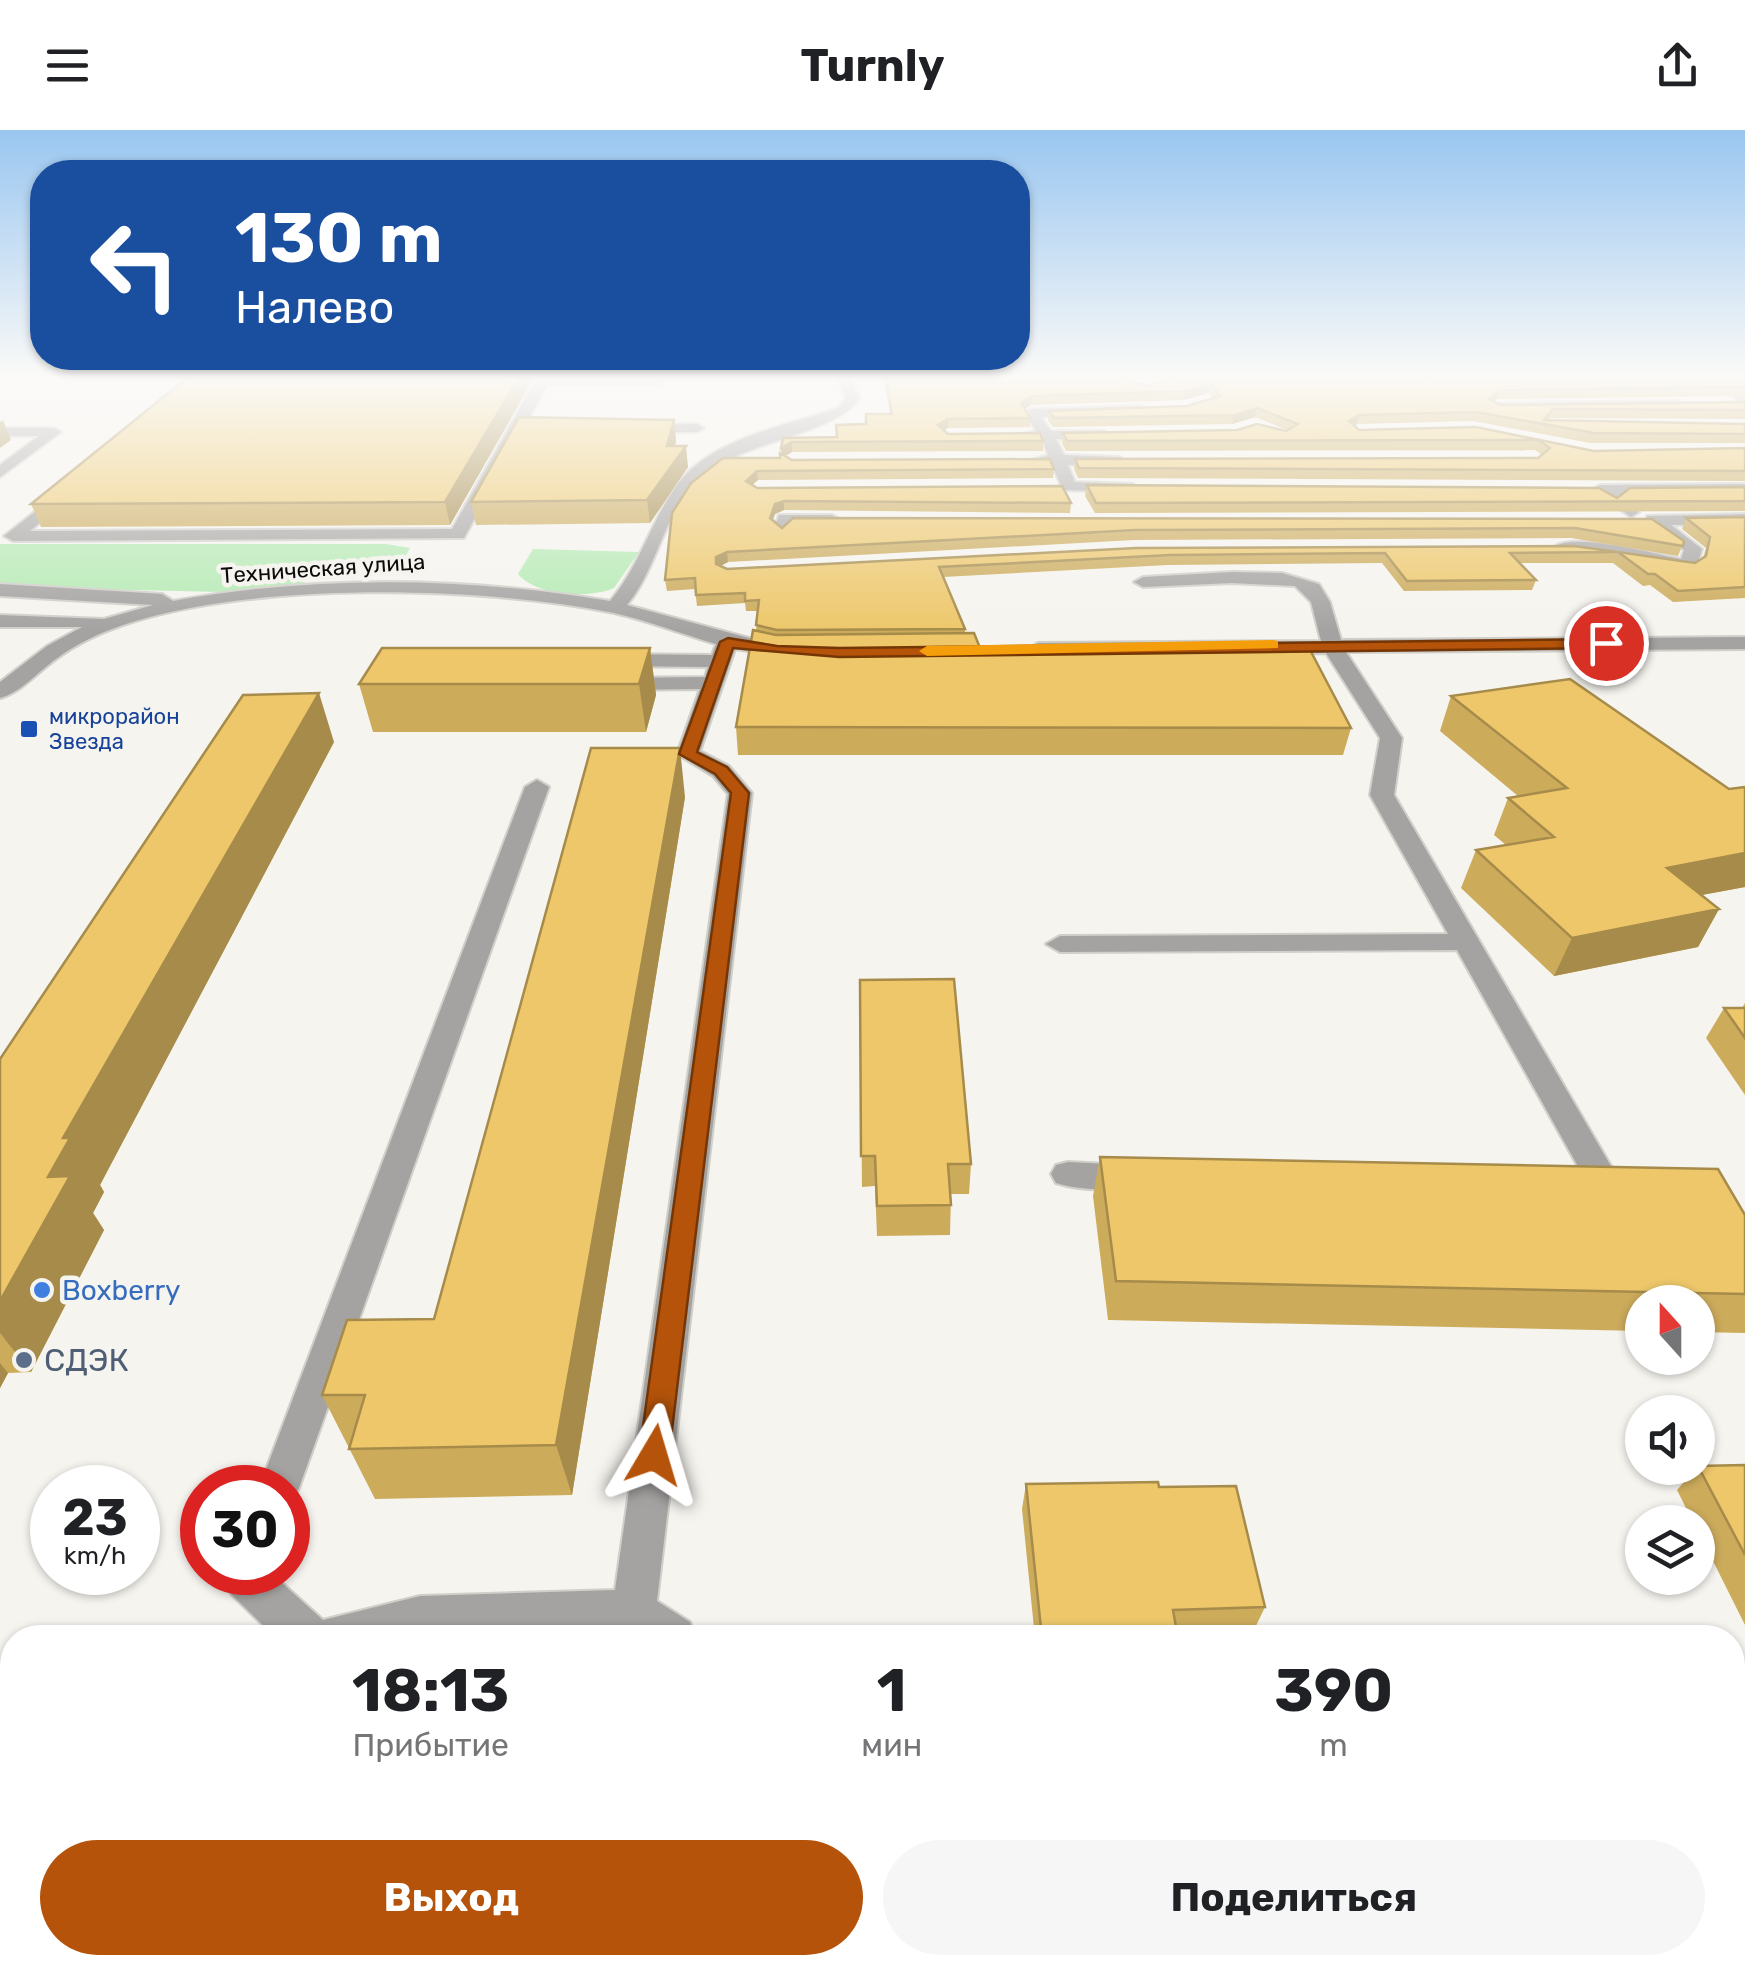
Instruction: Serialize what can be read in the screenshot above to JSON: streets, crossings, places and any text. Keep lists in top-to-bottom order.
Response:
{
  "streets": {
    "street": ["Техническая улица"]
  },
  "places": {
    "transit": ["микрорайон Звезда"],
    "other": ["Boxberry", "СДЭК"]
  },
  "north": "top",
  "page": {
    "header": "Turnly",
    "turn": ["130 m", "Налево"],
    "speed": "23 km/h",
    "limit": "30",
    "eta": [
      "18:13",
      "Прибытие",
      "1",
      "мин",
      "390",
      "m"
    ],
    "buttons": ["Выход", "Поделиться"]
  }
}
